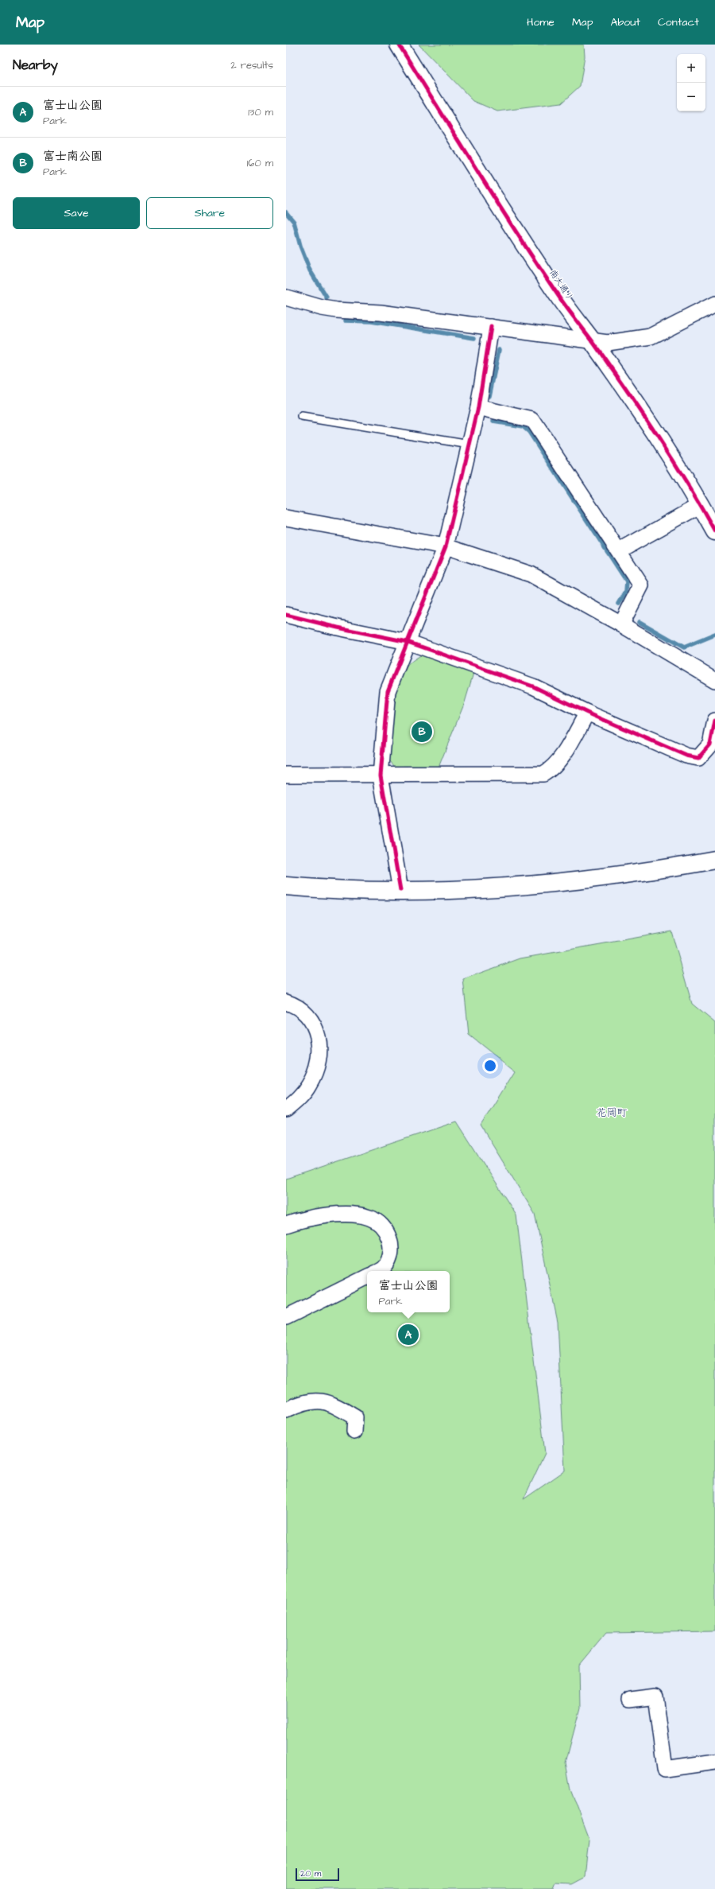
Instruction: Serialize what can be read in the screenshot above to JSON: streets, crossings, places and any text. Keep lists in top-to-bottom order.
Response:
{
  "streets": {
    "street": ["南大通り"]
  },
  "districts": ["花岡町"],
  "scale_bar": "20 m",
  "page": {
    "header": "Map",
    "nav": [
      "Home",
      "Map",
      "About",
      "Contact"
    ],
    "heading": ["Nearby", "2 results"],
    "map_buttons": ["+", "−"],
    "list": [
      {
        "mark": "A",
        "name": "富士山公園",
        "note": "Park",
        "value": "130 m"
      },
      {
        "mark": "B",
        "name": "富士南公園",
        "note": "Park",
        "value": "160 m"
      }
    ],
    "buttons": ["Save", "Share"],
    "pins": ["B", "A"],
    "popup": ["富士山公園", "Park"],
    "scale": "20 m"
  }
}
